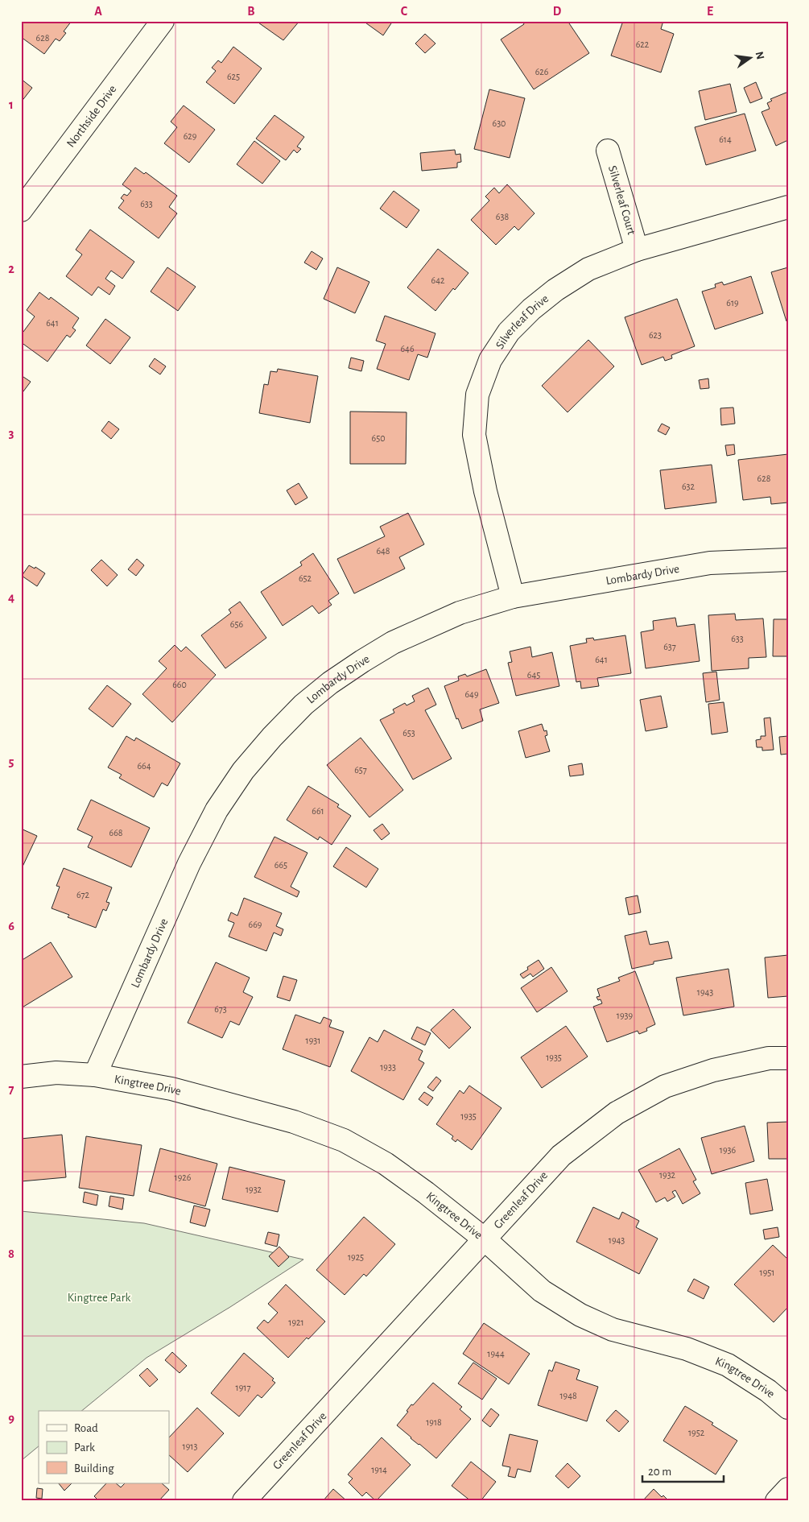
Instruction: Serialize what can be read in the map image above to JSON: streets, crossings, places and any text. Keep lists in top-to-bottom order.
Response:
{
  "streets": {
    "street": [
      "Northside Drive",
      "Silverleaf Court",
      "Silverleaf Drive",
      "Lombardy Drive",
      "Kingtree Drive",
      "Greenleaf Drive"
    ]
  },
  "crossings": [
    ["Silverleaf Court", "Silverleaf Drive"],
    ["Silverleaf Drive", "Lombardy Drive"],
    ["Lombardy Drive", "Kingtree Drive"],
    ["Kingtree Drive", "Greenleaf Drive"]
  ],
  "parks": ["Kingtree Park"],
  "house_numbers": [
    "628",
    "622",
    "626",
    "625",
    "630",
    "629",
    "614",
    "633",
    "638",
    "642",
    "619",
    "641",
    "623",
    "646",
    "650",
    "628",
    "632",
    "648",
    "652",
    "656",
    "633",
    "637",
    "641",
    "645",
    "660",
    "649",
    "653",
    "664",
    "657",
    "661",
    "668",
    "665",
    "672",
    "669",
    "1943",
    "673",
    "1939",
    "1931",
    "1935",
    "1933",
    "1935",
    "1936",
    "1932",
    "1926",
    "1932",
    "1943",
    "1925",
    "1951",
    "1921",
    "1944",
    "1917",
    "1948",
    "1918",
    "1952",
    "1913",
    "1914"
  ],
  "legend": ["Road", "Park", "Building"],
  "scale_bar": "20 m",
  "north": "right",
  "grid": {
    "columns": [
      "A",
      "B",
      "C",
      "D",
      "E"
    ],
    "rows": [
      "1",
      "2",
      "3",
      "4",
      "5",
      "6",
      "7",
      "8",
      "9"
    ]
  }
}
